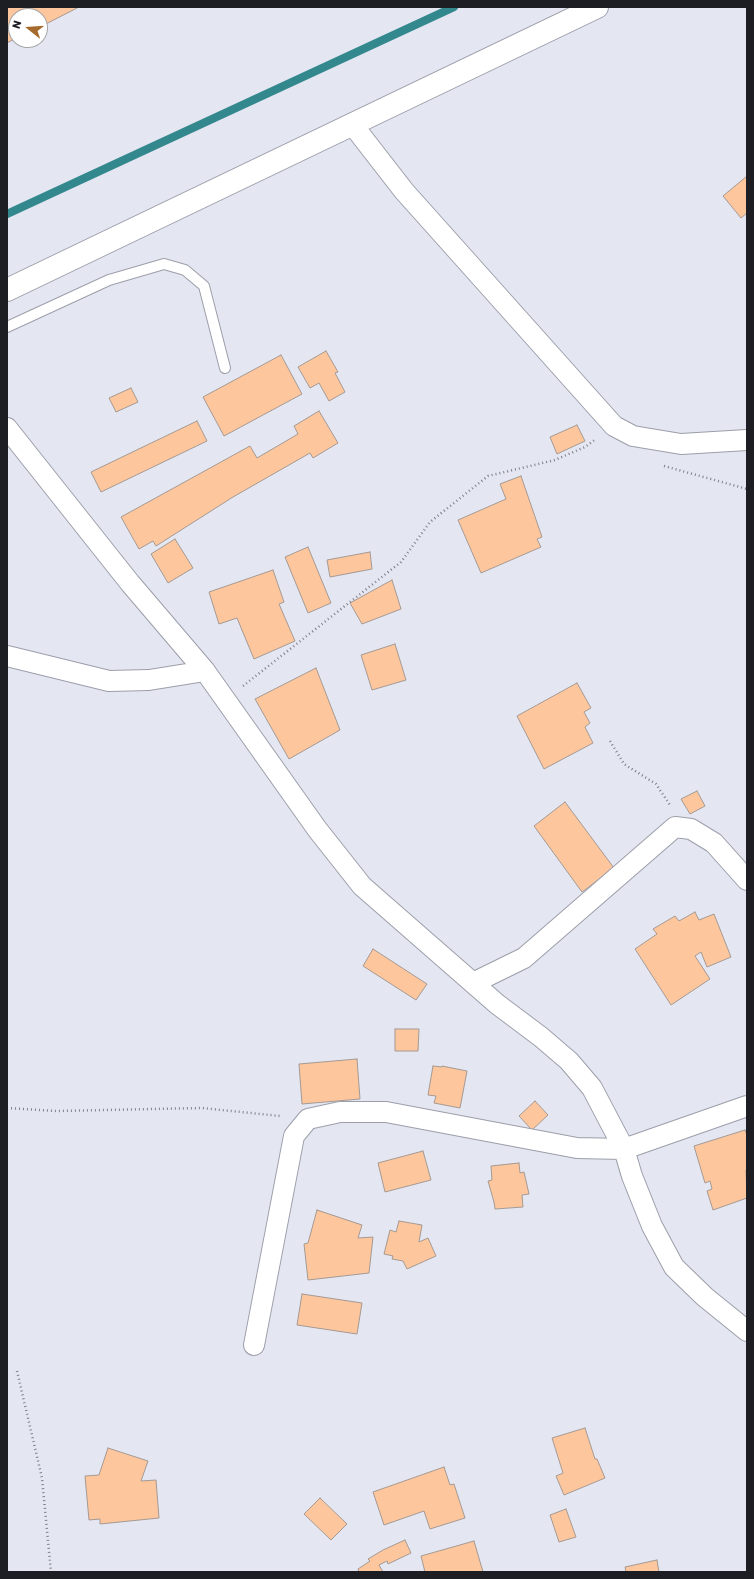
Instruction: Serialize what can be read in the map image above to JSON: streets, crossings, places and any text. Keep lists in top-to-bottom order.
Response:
{
  "north": "left"
}
